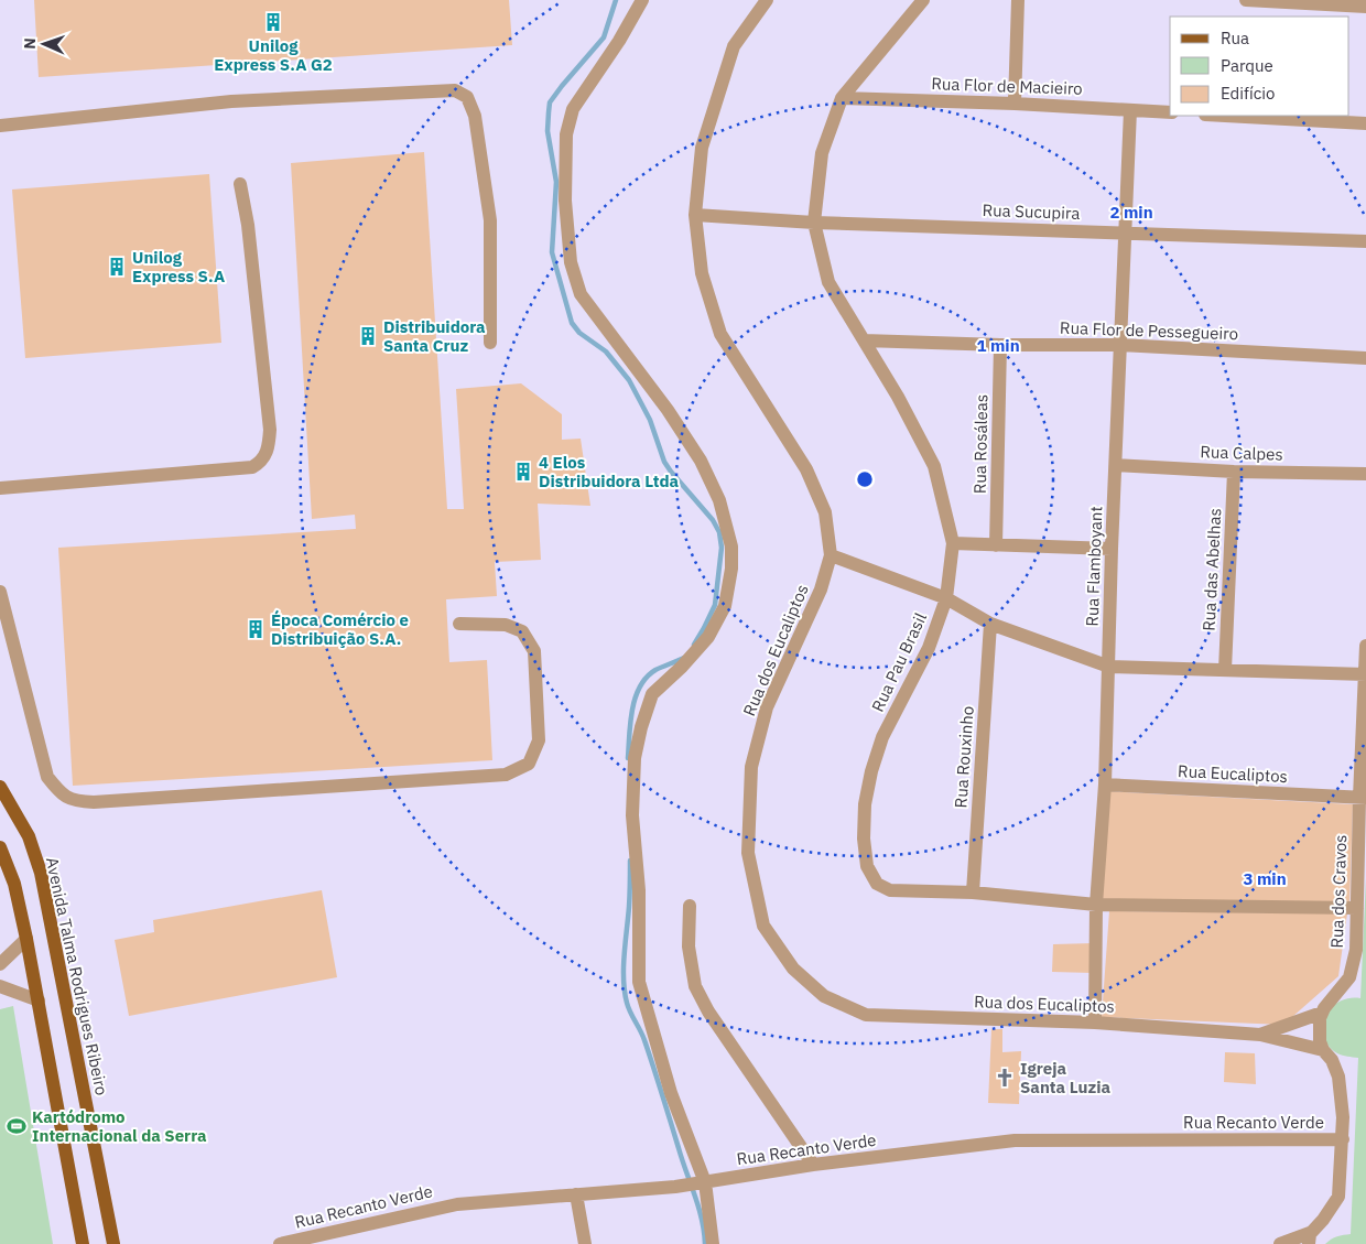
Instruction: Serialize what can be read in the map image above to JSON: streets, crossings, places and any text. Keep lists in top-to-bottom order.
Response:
{
  "streets": {
    "main road": ["Avenida Talma Rodrigues Ribeiro"],
    "street": [
      "Rua Flor de Macieiro",
      "Rua Sucupira",
      "Rua Flor de Pessegueiro",
      "Rua Rosáleas",
      "Rua Calpes",
      "Rua Flamboyant",
      "Rua das Abelhas",
      "Rua dos Eucaliptos",
      "Rua Pau Brasil",
      "Rua Rouxinho",
      "Rua Eucaliptos",
      "Rua dos Cravos",
      "Rua Recanto Verde"
    ]
  },
  "crossings": [
    ["Rua Flor de Macieiro", "Rua Flamboyant"],
    ["Rua Flor de Macieiro", "Rua Pau Brasil"],
    ["Rua Sucupira", "Rua Flamboyant"],
    ["Rua Sucupira", "Rua dos Eucaliptos"],
    ["Rua Sucupira", "Rua Pau Brasil"],
    ["Rua Flor de Pessegueiro", "Rua Rosáleas"],
    ["Rua Flor de Pessegueiro", "Rua Flamboyant"],
    ["Rua Flor de Pessegueiro", "Rua Pau Brasil"],
    ["Rua Calpes", "Rua Flamboyant"],
    ["Rua Calpes", "Rua das Abelhas"],
    ["Rua Flamboyant", "Rua dos Eucaliptos"],
    ["Rua Flamboyant", "Rua Pau Brasil"],
    ["Rua Flamboyant", "Rua Eucaliptos"],
    ["Rua dos Eucaliptos", "Rua dos Cravos"],
    ["Rua Pau Brasil", "Rua Rouxinho"],
    ["Rua Pau Brasil", "Rua dos Cravos"],
    ["Rua Eucaliptos", "Rua dos Cravos"]
  ],
  "places": {
    "building": [
      "Unilog Express S.A G2",
      "Unilog Express S.A",
      "Distribuidora Santa Cruz",
      "4 Elos Distribuidora Ltda",
      "Época Comércio e Distribuição S.A."
    ],
    "church": ["Igreja Santa Luzia"],
    "sports": ["Kartódromo Internacional da Serra"]
  },
  "legend": ["Rua", "Parque", "Edifício"],
  "north": "left",
  "rings": ["2 min", "1 min", "3 min"]
}
